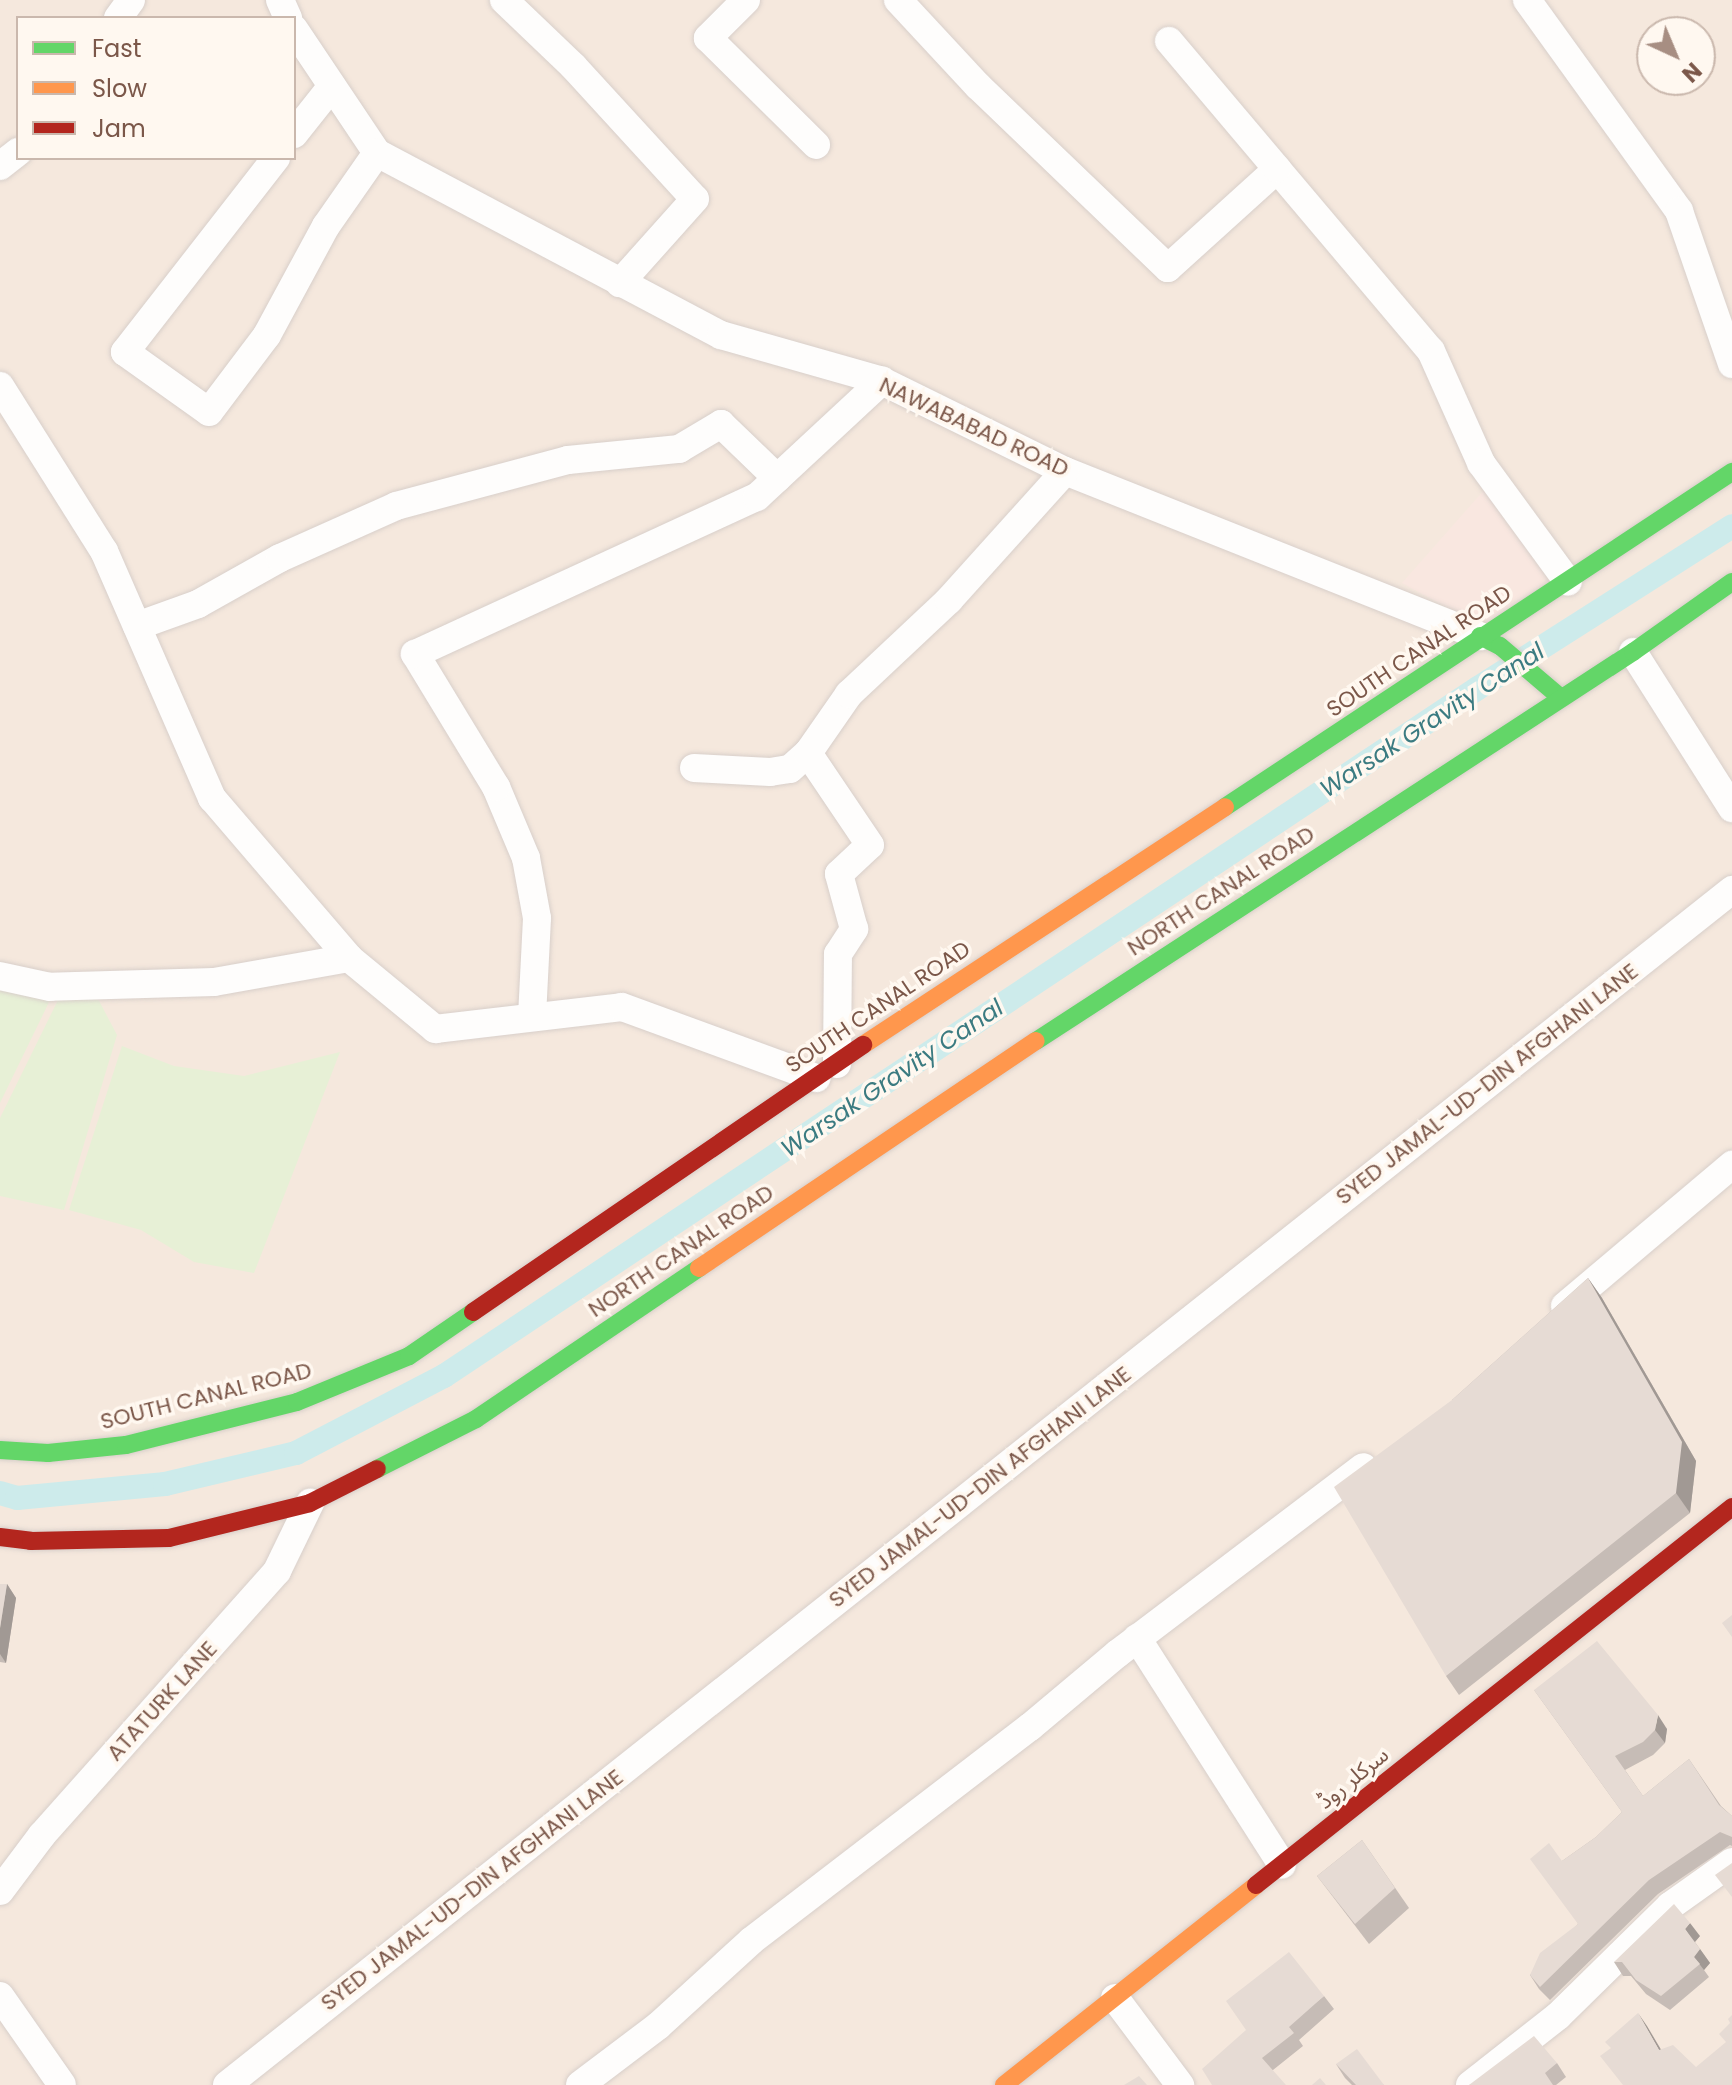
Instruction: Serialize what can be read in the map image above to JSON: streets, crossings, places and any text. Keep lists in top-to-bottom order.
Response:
{
  "streets": {
    "main road": ["SOUTH CANAL ROAD", "NORTH CANAL ROAD", "سرکلر روڈ"],
    "street": ["NAWABABAD ROAD", "SYED JAMAL-UD-DIN AFGHANI LANE", "ATATURK LANE"]
  },
  "crossings": [
    ["NAWABABAD ROAD", "SOUTH CANAL ROAD"],
    ["NORTH CANAL ROAD", "ATATURK LANE"]
  ],
  "water": ["Warsak Gravity Canal"],
  "legend": ["Fast", "Slow", "Jam"],
  "north": "bottom right"
}
